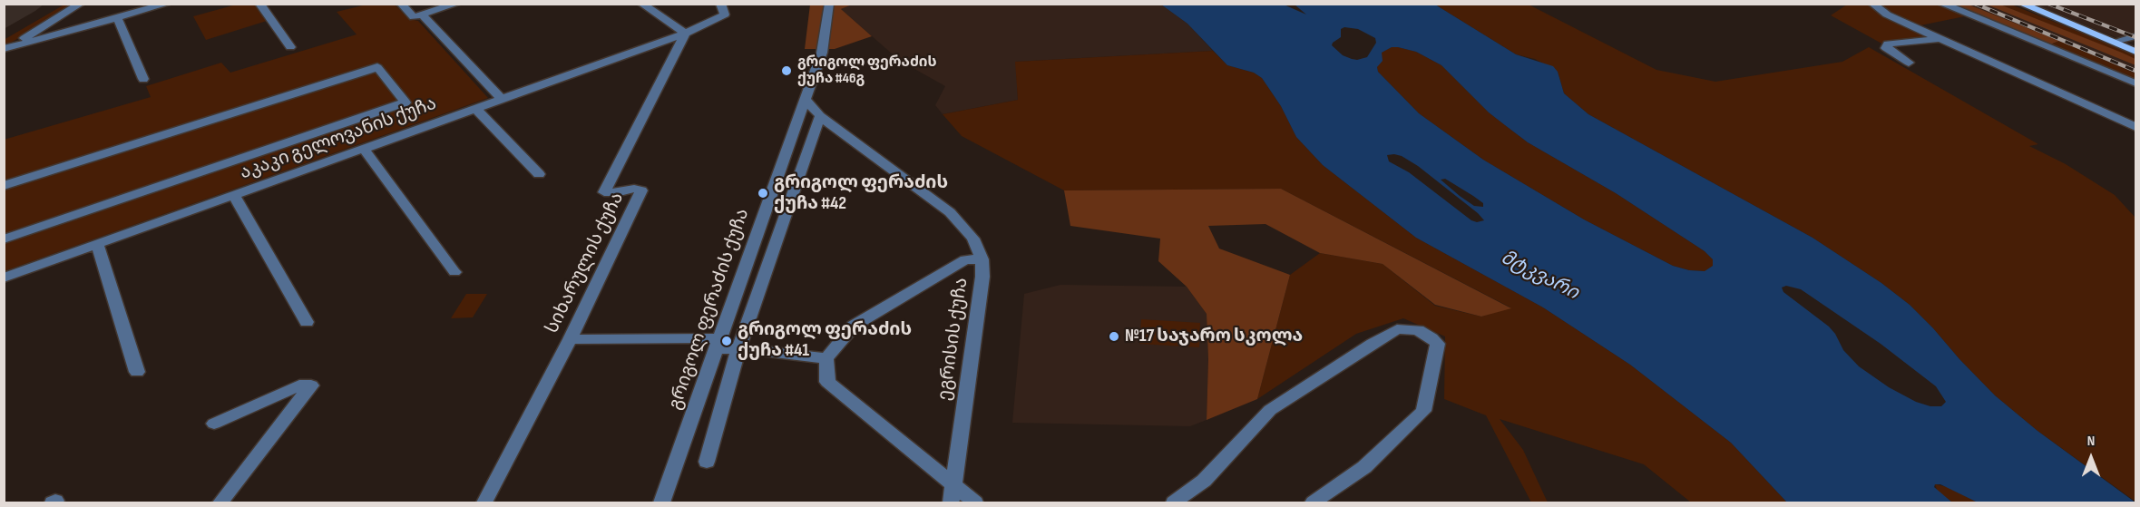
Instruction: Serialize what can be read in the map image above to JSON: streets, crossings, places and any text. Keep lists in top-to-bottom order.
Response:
{
  "streets": {
    "street": [
      "აკაკი გელოვანის ქუჩა",
      "სიხარულის ქუჩა",
      "გრიგოლ ფერაძის ქუჩა",
      "ეგრისის ქუჩა"
    ]
  },
  "crossings": [
    ["აკაკი გელოვანის ქუჩა", "სიხარულის ქუჩა"],
    ["გრიგოლ ფერაძის ქუჩა", "ეგრისის ქუჩა"]
  ],
  "water": ["მტკვარი"],
  "places": [
    "გრიგოლ ფერაძის ქუჩა #46გ",
    "გრიგოლ ფერაძის ქუჩა #42",
    "№17 საჯარო სკოლა",
    "გრიგოლ ფერაძის ქუჩა #41"
  ],
  "north": "top"
}
